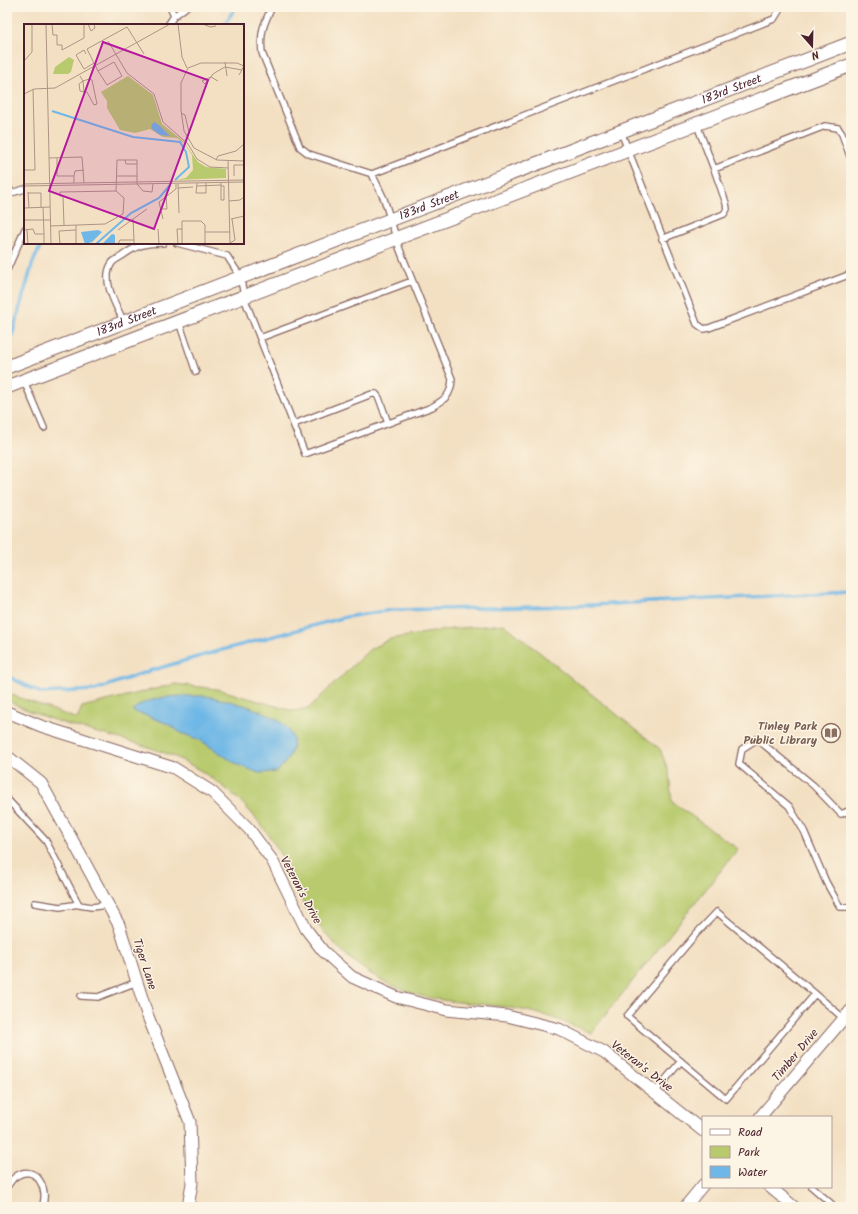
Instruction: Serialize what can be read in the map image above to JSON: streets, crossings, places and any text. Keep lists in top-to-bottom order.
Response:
{
  "streets": {
    "street": [
      "183rd Street",
      "Veteran's Drive",
      "Tiger Lane",
      "Timber Drive"
    ]
  },
  "places": {
    "library": ["Tinley Park Public Library"]
  },
  "legend": ["Road", "Park", "Water"],
  "north": "bottom"
}
